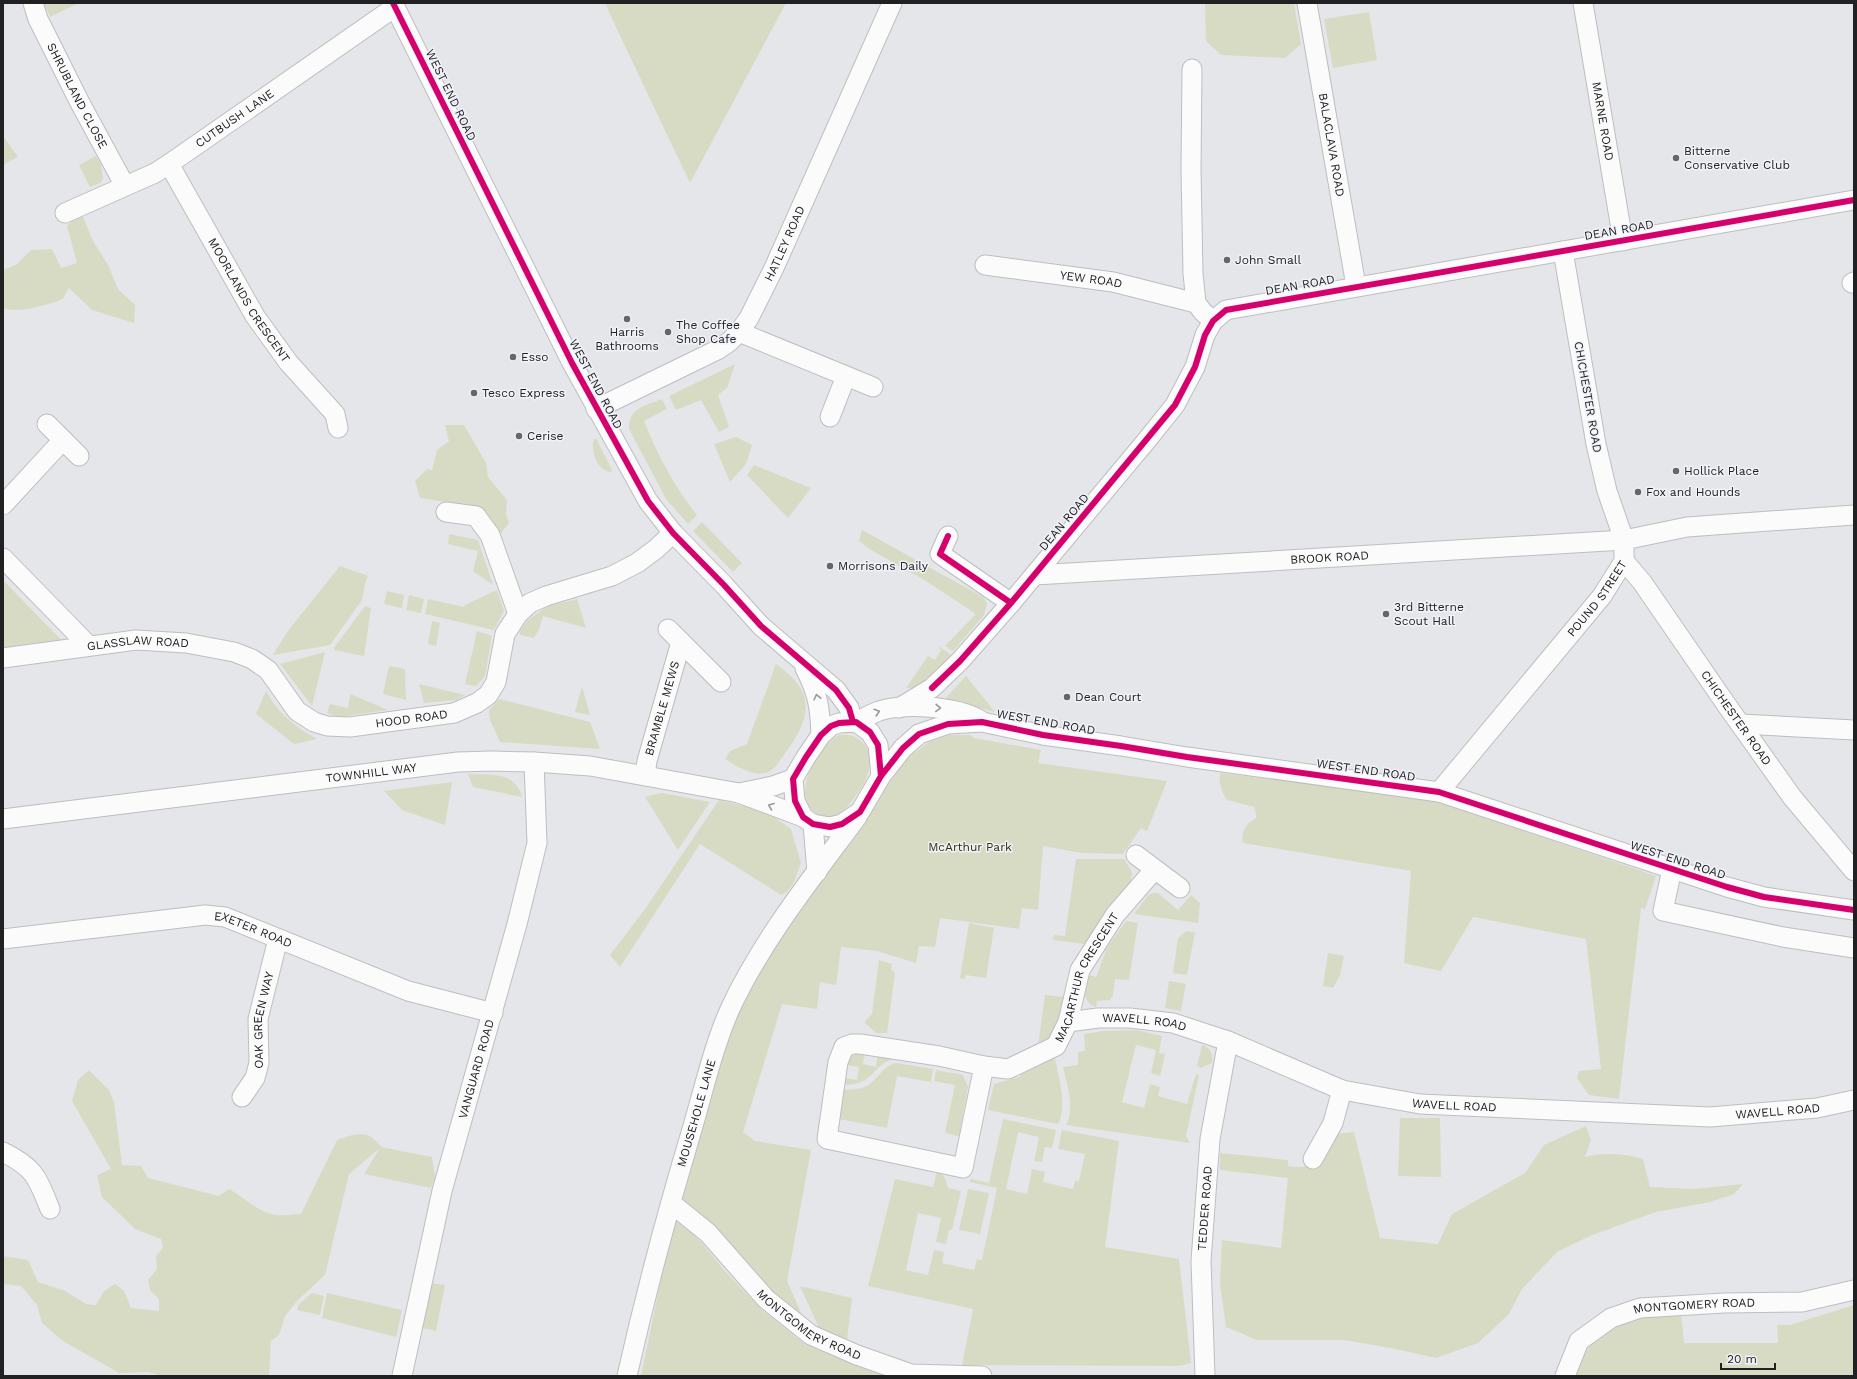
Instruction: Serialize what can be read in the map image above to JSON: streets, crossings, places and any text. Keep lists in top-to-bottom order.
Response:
{
  "streets": {
    "street": [
      "SHRUBLAND CLOSE",
      "WEST END ROAD",
      "CUTBUSH LANE",
      "MARNE ROAD",
      "BALACLAVA ROAD",
      "DEAN ROAD",
      "HATLEY ROAD",
      "YEW ROAD",
      "MOORLANDS CRESCENT",
      "CHICHESTER ROAD",
      "BROOK ROAD",
      "POUND STREET",
      "GLASSLAW ROAD",
      "BRAMBLE MEWS",
      "HOOD ROAD",
      "TOWNHILL WAY",
      "EXETER ROAD",
      "MACARTHUR CRESCENT",
      "OAK GREEN WAY",
      "WAVELL ROAD",
      "VANGUARD ROAD",
      "MOUSEHOLE LANE",
      "TEDDER ROAD",
      "MONTGOMERY ROAD"
    ]
  },
  "crossings": [
    ["SHRUBLAND CLOSE", "CUTBUSH LANE"],
    ["WEST END ROAD", "CUTBUSH LANE"],
    ["WEST END ROAD", "DEAN ROAD"],
    ["WEST END ROAD", "HATLEY ROAD"],
    ["WEST END ROAD", "POUND STREET"],
    ["WEST END ROAD", "HOOD ROAD"],
    ["WEST END ROAD", "TOWNHILL WAY"],
    ["WEST END ROAD", "MOUSEHOLE LANE"],
    ["CUTBUSH LANE", "MOORLANDS CRESCENT"],
    ["MARNE ROAD", "DEAN ROAD"],
    ["BALACLAVA ROAD", "DEAN ROAD"],
    ["DEAN ROAD", "CHICHESTER ROAD"],
    ["DEAN ROAD", "BROOK ROAD"],
    ["CHICHESTER ROAD", "BROOK ROAD"],
    ["CHICHESTER ROAD", "POUND STREET"],
    ["BROOK ROAD", "POUND STREET"],
    ["GLASSLAW ROAD", "HOOD ROAD"],
    ["BRAMBLE MEWS", "TOWNHILL WAY"],
    ["TOWNHILL WAY", "VANGUARD ROAD"],
    ["TOWNHILL WAY", "MOUSEHOLE LANE"],
    ["EXETER ROAD", "OAK GREEN WAY"],
    ["EXETER ROAD", "VANGUARD ROAD"],
    ["MACARTHUR CRESCENT", "WAVELL ROAD"],
    ["WAVELL ROAD", "TEDDER ROAD"],
    ["MOUSEHOLE LANE", "MONTGOMERY ROAD"]
  ],
  "parks": ["McArthur Park"],
  "places": [
    "Bitterne Conservative Club",
    "John Small",
    "Harris Bathrooms",
    "The Coffee Shop Cafe",
    "Esso",
    "Tesco Express",
    "Cerise",
    "Hollick Place",
    "Fox and Hounds",
    "Morrisons Daily",
    "3rd Bitterne Scout Hall",
    "Dean Court"
  ],
  "scale_bar": "20 m"
}
